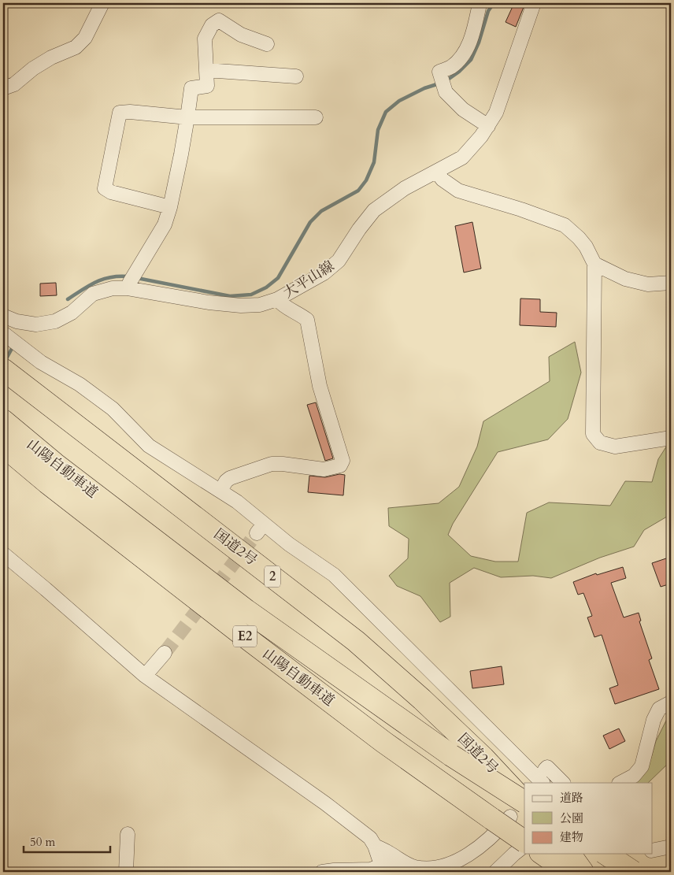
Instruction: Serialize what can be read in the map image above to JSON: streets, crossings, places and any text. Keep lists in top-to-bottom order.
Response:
{
  "streets": {
    "highway": [
      "山陽自動車道",
      "国道2号",
      "2",
      "E2"
    ],
    "street": ["大平山線"]
  },
  "crossings": [
    ["山陽自動車道", "国道2号"]
  ],
  "legend": ["道路", "公園", "建物"],
  "scale_bar": "50 m"
}
